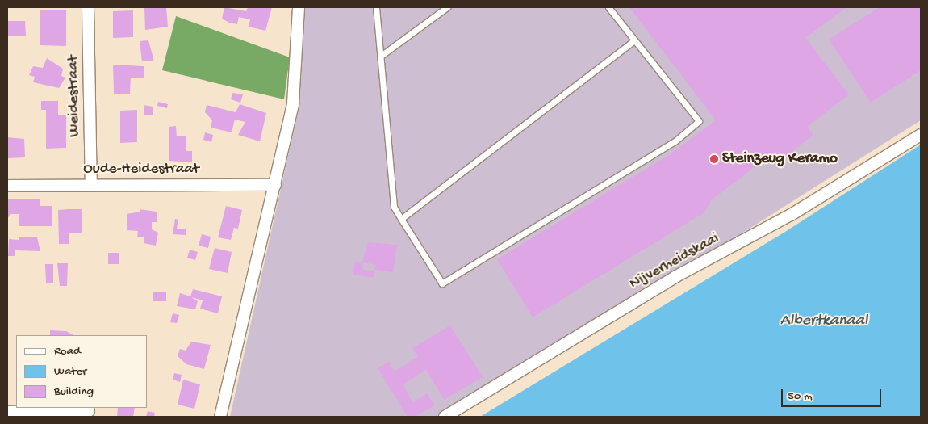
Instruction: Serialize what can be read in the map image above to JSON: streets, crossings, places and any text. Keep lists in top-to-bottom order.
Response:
{
  "streets": {
    "street": ["Weidestraat", "Oude-Heidestraat", "Nijverheidskaai"]
  },
  "crossings": [
    ["Weidestraat", "Oude-Heidestraat"]
  ],
  "water": ["Albertkanaal"],
  "places": ["Steinzeug Keramo"],
  "legend": ["Road", "Water", "Building"],
  "scale_bar": "50 m"
}
